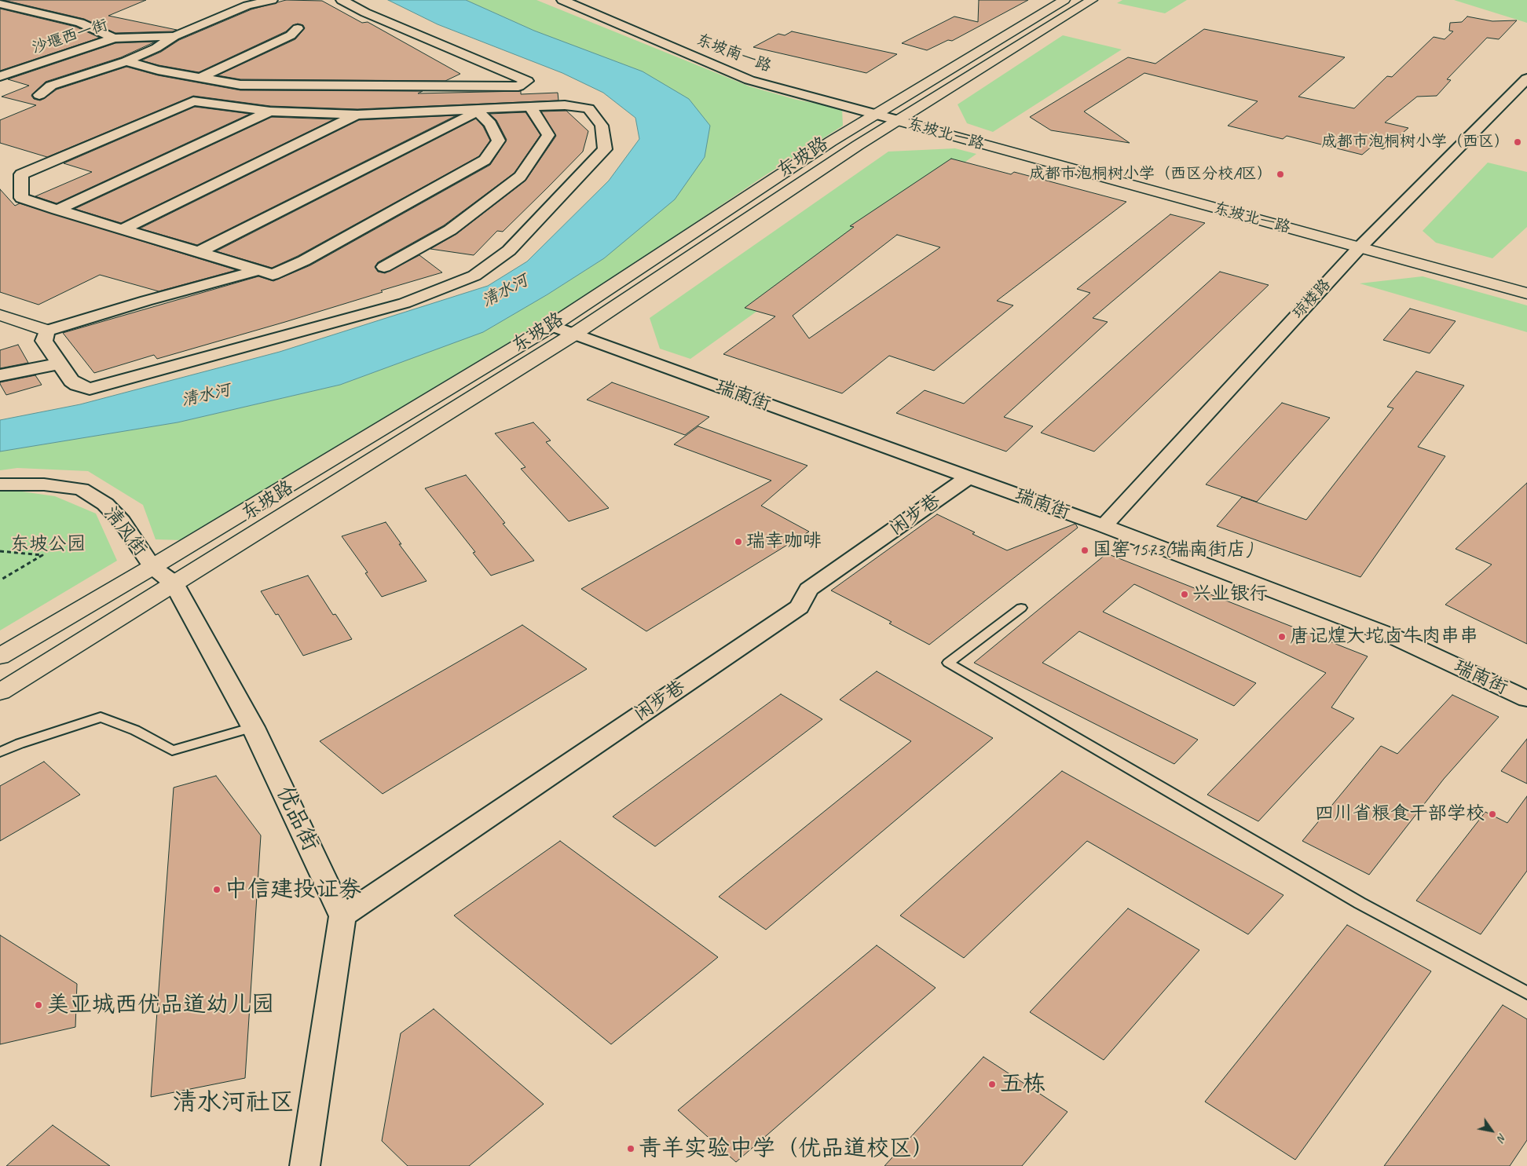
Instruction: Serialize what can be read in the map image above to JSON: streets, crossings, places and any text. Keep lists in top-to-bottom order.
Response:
{
  "streets": {
    "main road": ["东坡北一路", "东坡路"],
    "street": [
      "沙堰西一街",
      "东坡南一路",
      "琼楼路",
      "瑞南街",
      "闲步巷",
      "清风街",
      "优品街"
    ]
  },
  "crossings": [
    ["东坡南一路", "东坡北一路"],
    ["东坡南一路", "东坡路"],
    ["东坡北一路", "东坡路"],
    ["东坡北一路", "琼楼路"],
    ["东坡路", "瑞南街"],
    ["东坡路", "清风街"],
    ["东坡路", "优品街"],
    ["琼楼路", "瑞南街"],
    ["瑞南街", "闲步巷"],
    ["闲步巷", "优品街"],
    ["清风街", "优品街"]
  ],
  "districts": ["清水河社区"],
  "water": ["清水河"],
  "parks": ["东坡公园"],
  "places": [
    "成都市泡桐树小学（西区）",
    "成都市泡桐树小学（西区分校A区）",
    "瑞幸咖啡",
    "国窖1573(瑞南街店)",
    "兴业银行",
    "唐记煌大坨卤牛肉串串",
    "四川省粮食干部学校",
    "中信建投证券",
    "美亚城西优品道幼儿园",
    "五栋",
    "青羊实验中学（优品道校区）"
  ],
  "north": "bottom right"
}
